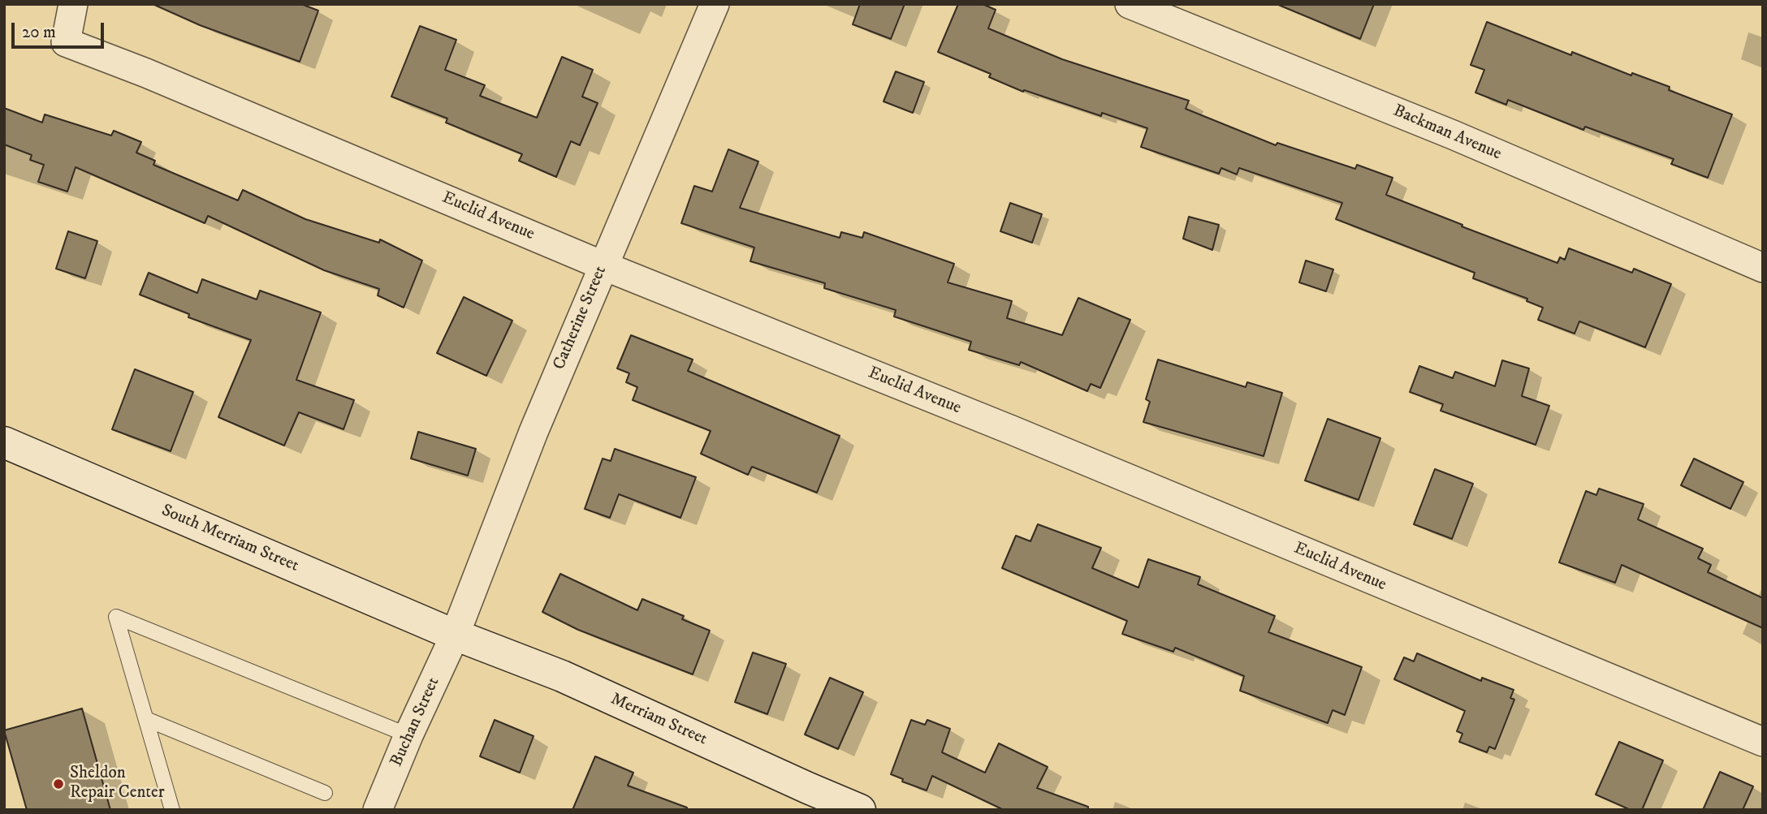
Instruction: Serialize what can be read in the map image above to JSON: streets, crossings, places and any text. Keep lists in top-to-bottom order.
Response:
{
  "streets": {
    "street": [
      "Backman Avenue",
      "Euclid Avenue",
      "Catherine Street",
      "South Merriam Street",
      "Merriam Street",
      "Buchan Street"
    ]
  },
  "crossings": [
    ["Euclid Avenue", "Catherine Street"],
    ["Catherine Street", "South Merriam Street"],
    ["Catherine Street", "Merriam Street"],
    ["Catherine Street", "Buchan Street"],
    ["South Merriam Street", "Merriam Street"],
    ["South Merriam Street", "Buchan Street"],
    ["Merriam Street", "Buchan Street"]
  ],
  "places": ["Sheldon Repair Center"],
  "scale_bar": "20 m"
}
